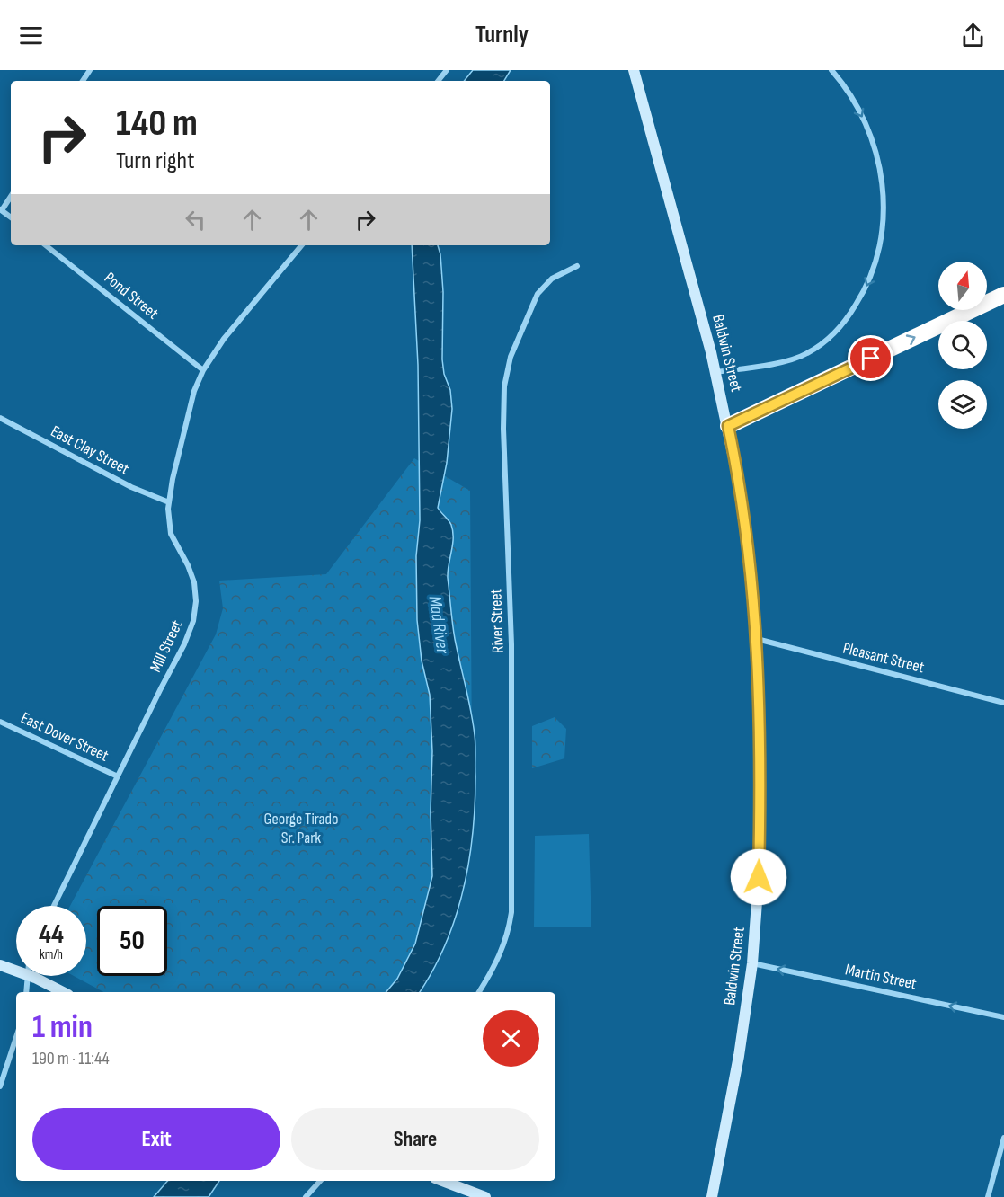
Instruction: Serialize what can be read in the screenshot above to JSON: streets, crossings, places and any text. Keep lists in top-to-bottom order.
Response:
{
  "streets": {
    "main road": ["Baldwin Street"],
    "street": [
      "Pond Street",
      "East Clay Street",
      "River Street",
      "Mill Street",
      "Pleasant Street",
      "East Dover Street",
      "Martin Street"
    ]
  },
  "crossings": [
    ["Pond Street", "Mill Street"],
    ["Baldwin Street", "Pleasant Street"],
    ["Baldwin Street", "Martin Street"],
    ["East Clay Street", "Mill Street"],
    ["Mill Street", "East Dover Street"]
  ],
  "one_way": ["Martin Street"],
  "water": ["Mad River"],
  "parks": ["George Tirado Sr. Park"],
  "north": "top",
  "page": {
    "header": "Turnly",
    "turn": ["140 m", "Turn right"],
    "speed": "44 km/h",
    "limit": "50",
    "heading": ["1 min", "190 m · 11:44"],
    "buttons": ["Exit", "Share"]
  }
}
